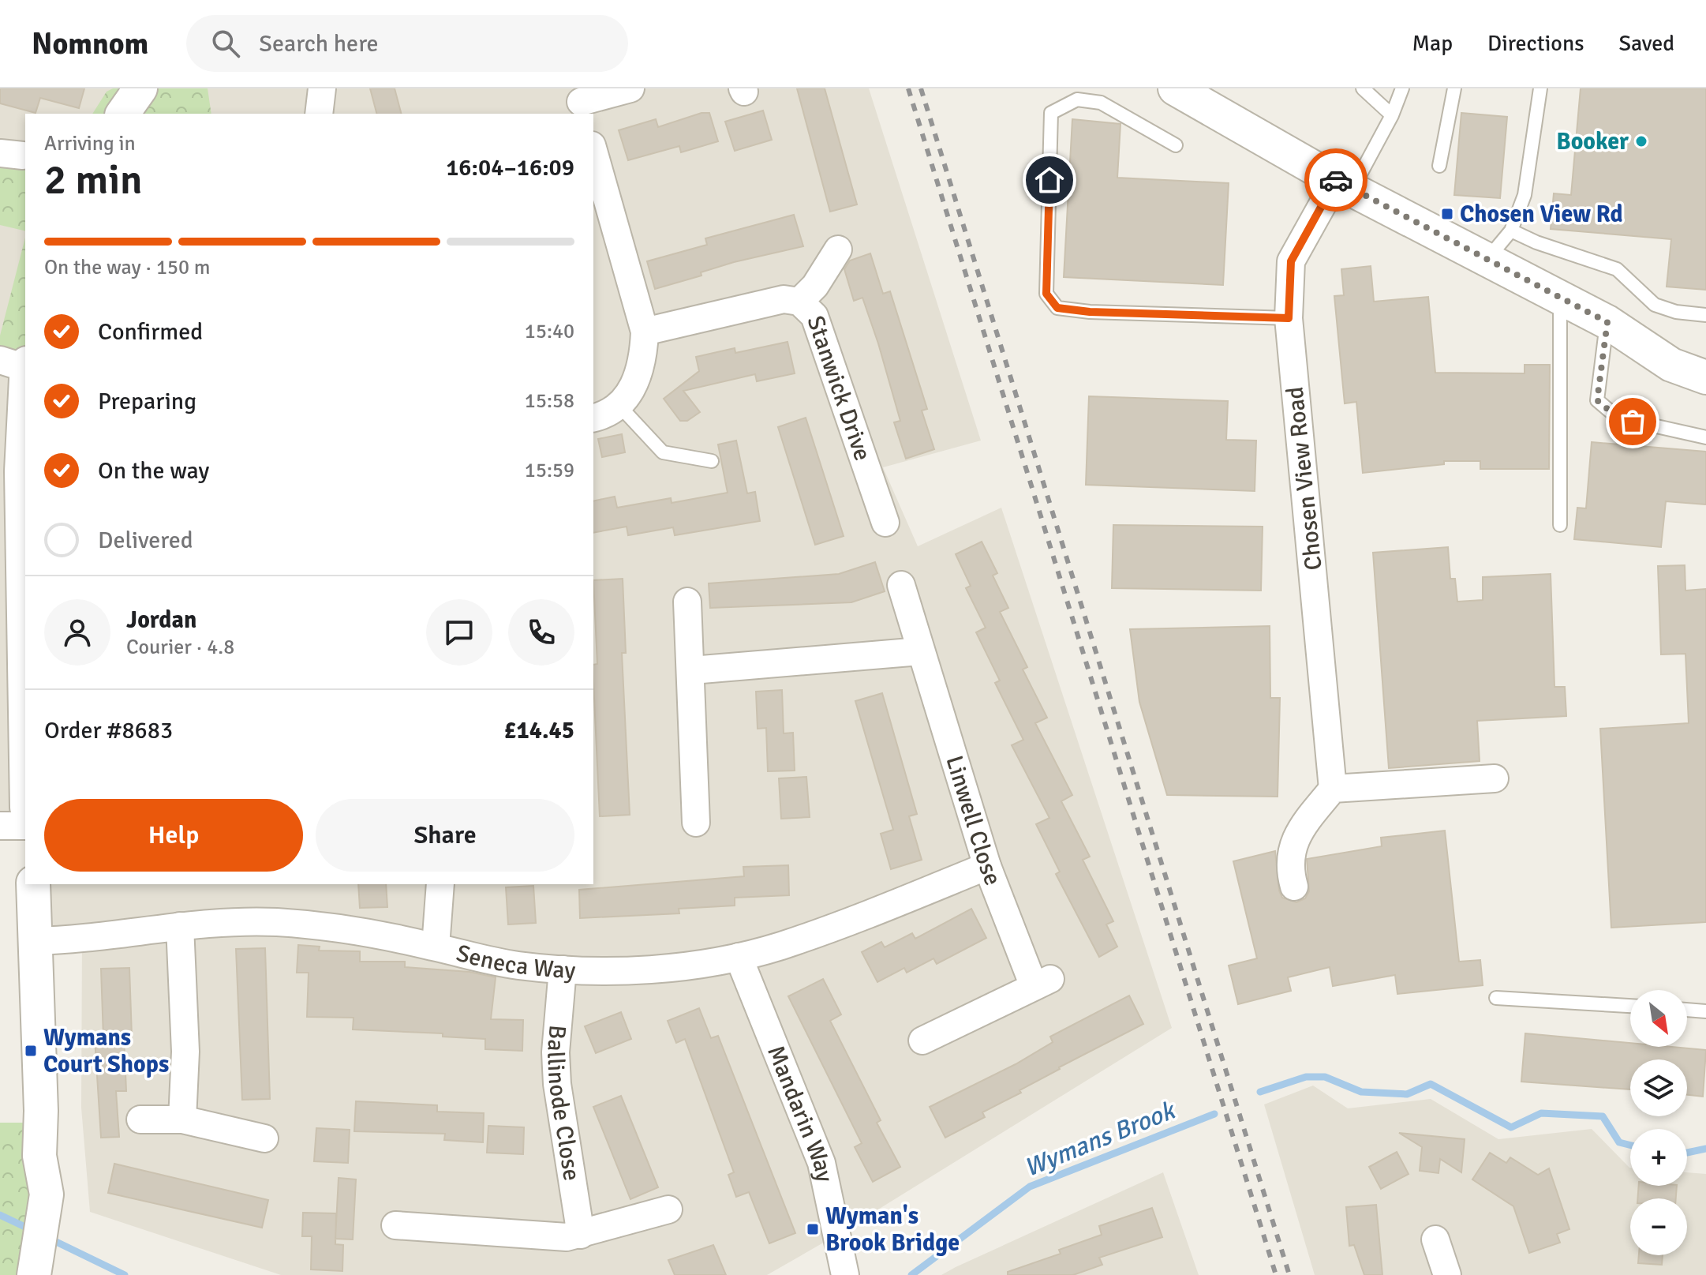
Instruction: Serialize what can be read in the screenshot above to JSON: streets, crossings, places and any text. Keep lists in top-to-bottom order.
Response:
{
  "streets": {
    "street": [
      "Stanwick Drive",
      "Chosen View Road",
      "Linwell Close",
      "Seneca Way",
      "Ballinode Close",
      "Mandarin Way"
    ]
  },
  "crossings": [
    ["Linwell Close", "Seneca Way"],
    ["Seneca Way", "Ballinode Close"],
    ["Seneca Way", "Mandarin Way"]
  ],
  "water": ["Wymans Brook"],
  "places": {
    "other": ["Booker"],
    "transit": ["Chosen View Rd", "Wymans Court Shops", "Wyman's Brook Bridge"]
  },
  "north": "bottom right",
  "page": {
    "header": "Nomnom",
    "search": "Search here",
    "nav": ["Map", "Directions", "Saved"],
    "heading": ["2 min", "Arriving in", "16:04–16:09"],
    "panel": [
      "Jordan",
      "Courier · 4.8",
      "Order #8683",
      "£14.45"
    ],
    "bar": "On the way · 150 m",
    "list": [
      ["Confirmed", "15:40"],
      ["Preparing", "15:58"],
      ["On the way", "15:59"],
      "Delivered"
    ],
    "buttons": ["Help", "Share"],
    "map_buttons": ["+", "−"]
  }
}
